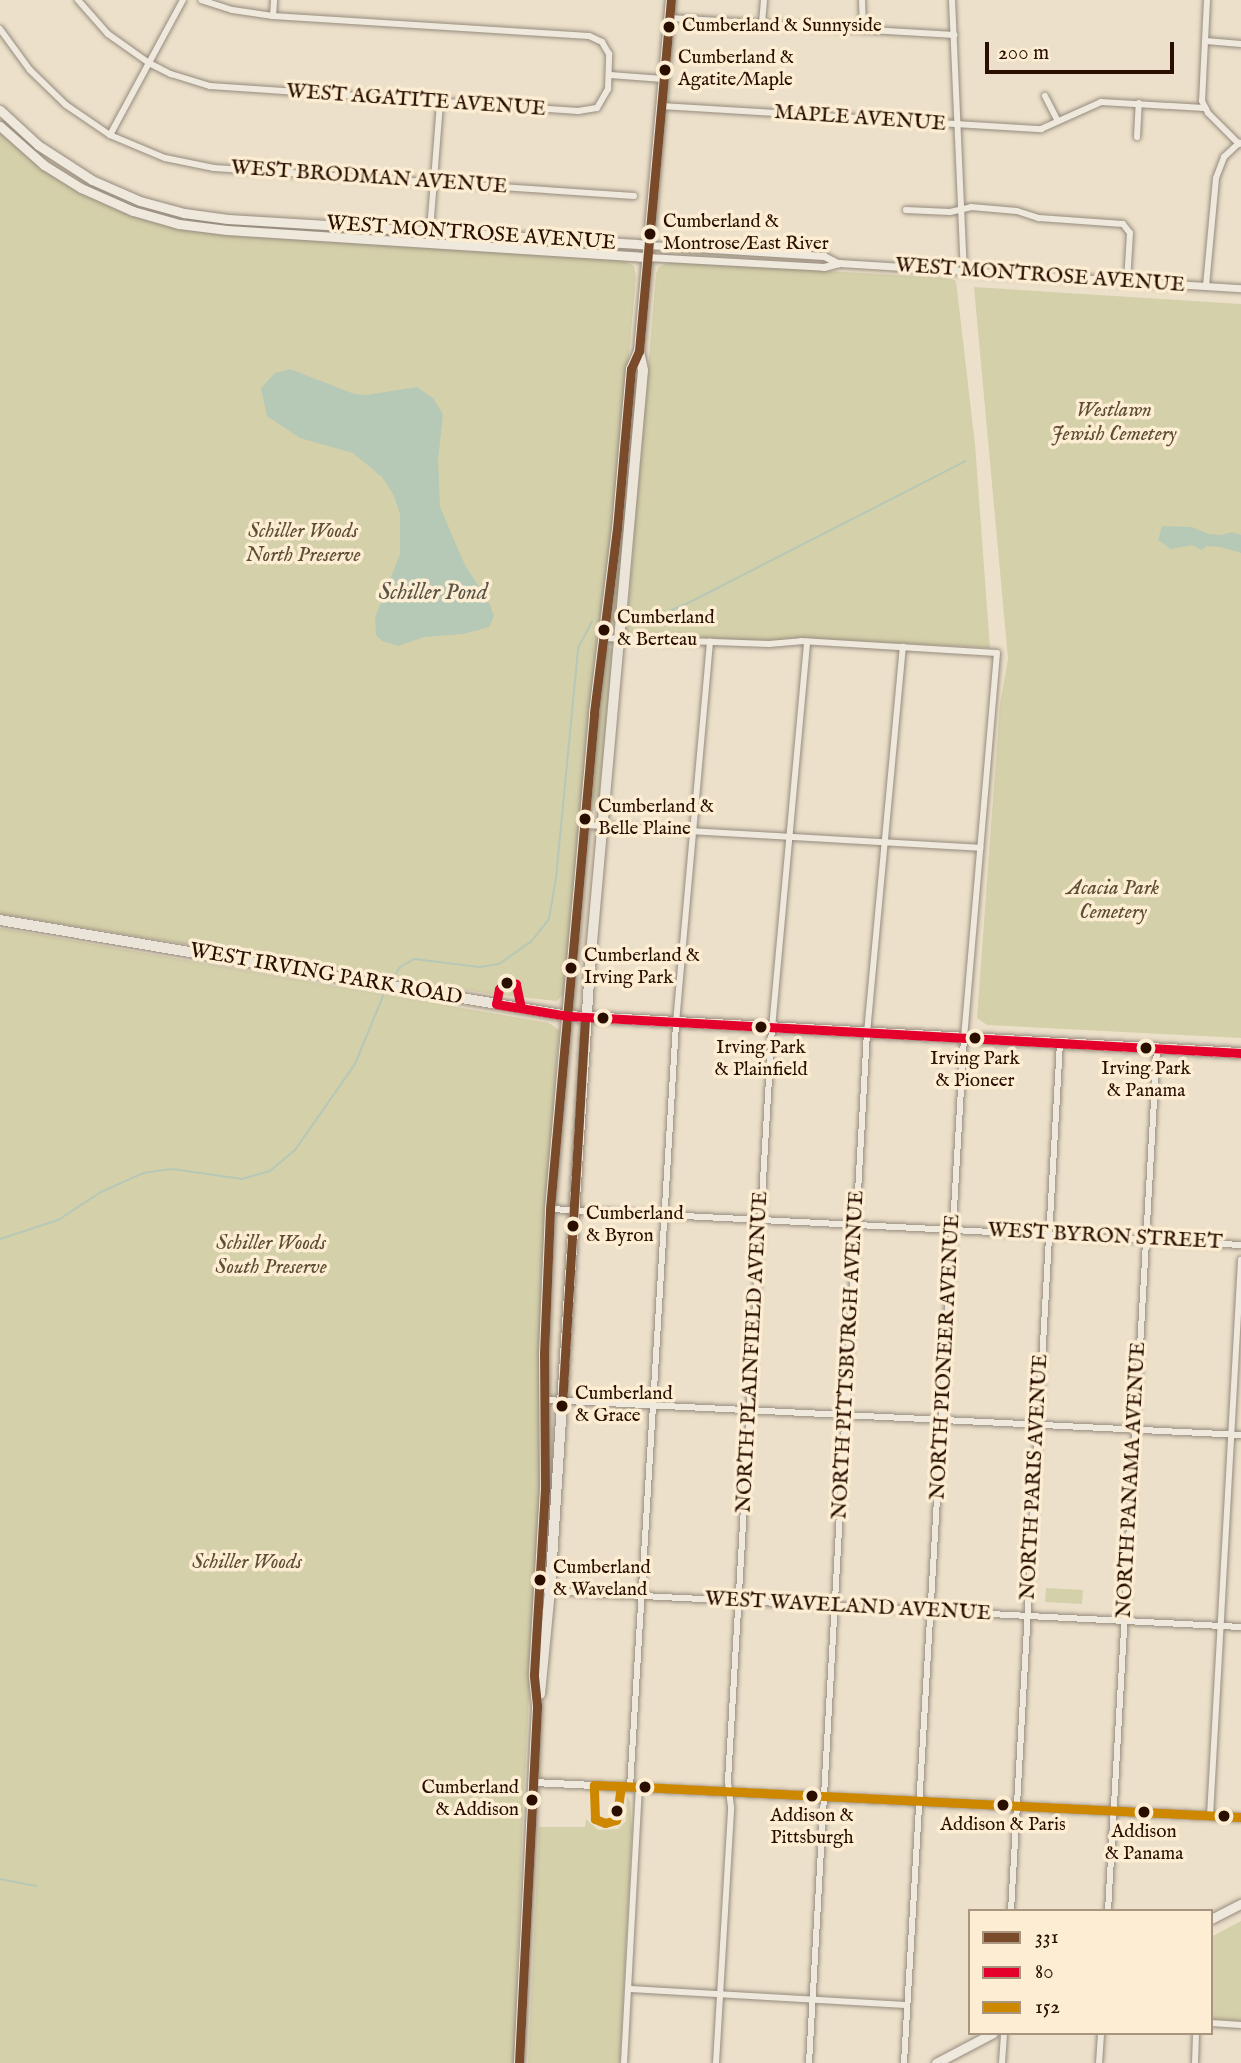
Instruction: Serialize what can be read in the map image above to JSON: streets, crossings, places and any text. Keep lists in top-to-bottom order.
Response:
{
  "streets": {
    "main road": ["WEST MONTROSE AVENUE", "WEST IRVING PARK ROAD"],
    "street": [
      "WEST AGATITE AVENUE",
      "MAPLE AVENUE",
      "WEST BRODMAN AVENUE",
      "WEST BYRON STREET",
      "NORTH PLAINFIELD AVENUE",
      "NORTH PITTSBURGH AVENUE",
      "NORTH PIONEER AVENUE",
      "NORTH PARIS AVENUE",
      "NORTH PANAMA AVENUE",
      "WEST WAVELAND AVENUE"
    ]
  },
  "crossings": [
    ["WEST IRVING PARK ROAD", "NORTH PLAINFIELD AVENUE"],
    ["WEST IRVING PARK ROAD", "NORTH PITTSBURGH AVENUE"],
    ["WEST IRVING PARK ROAD", "NORTH PIONEER AVENUE"],
    ["WEST IRVING PARK ROAD", "NORTH PARIS AVENUE"],
    ["WEST IRVING PARK ROAD", "NORTH PANAMA AVENUE"],
    ["WEST BYRON STREET", "NORTH PLAINFIELD AVENUE"],
    ["WEST BYRON STREET", "NORTH PITTSBURGH AVENUE"],
    ["WEST BYRON STREET", "NORTH PIONEER AVENUE"],
    ["WEST BYRON STREET", "NORTH PARIS AVENUE"],
    ["WEST BYRON STREET", "NORTH PANAMA AVENUE"],
    ["NORTH PLAINFIELD AVENUE", "WEST WAVELAND AVENUE"],
    ["NORTH PITTSBURGH AVENUE", "NORTH PIONEER AVENUE"],
    ["NORTH PITTSBURGH AVENUE", "WEST WAVELAND AVENUE"],
    ["NORTH PIONEER AVENUE", "WEST WAVELAND AVENUE"],
    ["NORTH PARIS AVENUE", "WEST WAVELAND AVENUE"],
    ["NORTH PANAMA AVENUE", "WEST WAVELAND AVENUE"]
  ],
  "water": ["Schiller Pond"],
  "parks": [
    "Westlawn Jewish Cemetery",
    "Schiller Woods North Preserve",
    "Acacia Park Cemetery",
    "Schiller Woods South Preserve",
    "Schiller Woods"
  ],
  "places": [
    "Cumberland & Sunnyside",
    "Cumberland & Agatite/Maple",
    "Cumberland & Montrose/East River",
    "Cumberland & Berteau",
    "Cumberland & Belle Plaine",
    "Cumberland & Irving Park",
    "Irving Park & Plainfield",
    "Irving Park & Pioneer",
    "Irving Park & Panama",
    "Cumberland & Byron",
    "Cumberland & Grace",
    "Cumberland & Waveland",
    "Addison & Pittsburgh",
    "Cumberland & Addison",
    "Addison & Paris",
    "Addison & Panama"
  ],
  "lines": ["transit line 331", "transit line 80", "transit line 152"],
  "legend": ["331", "80", "152"],
  "scale_bar": "200 m"
}
